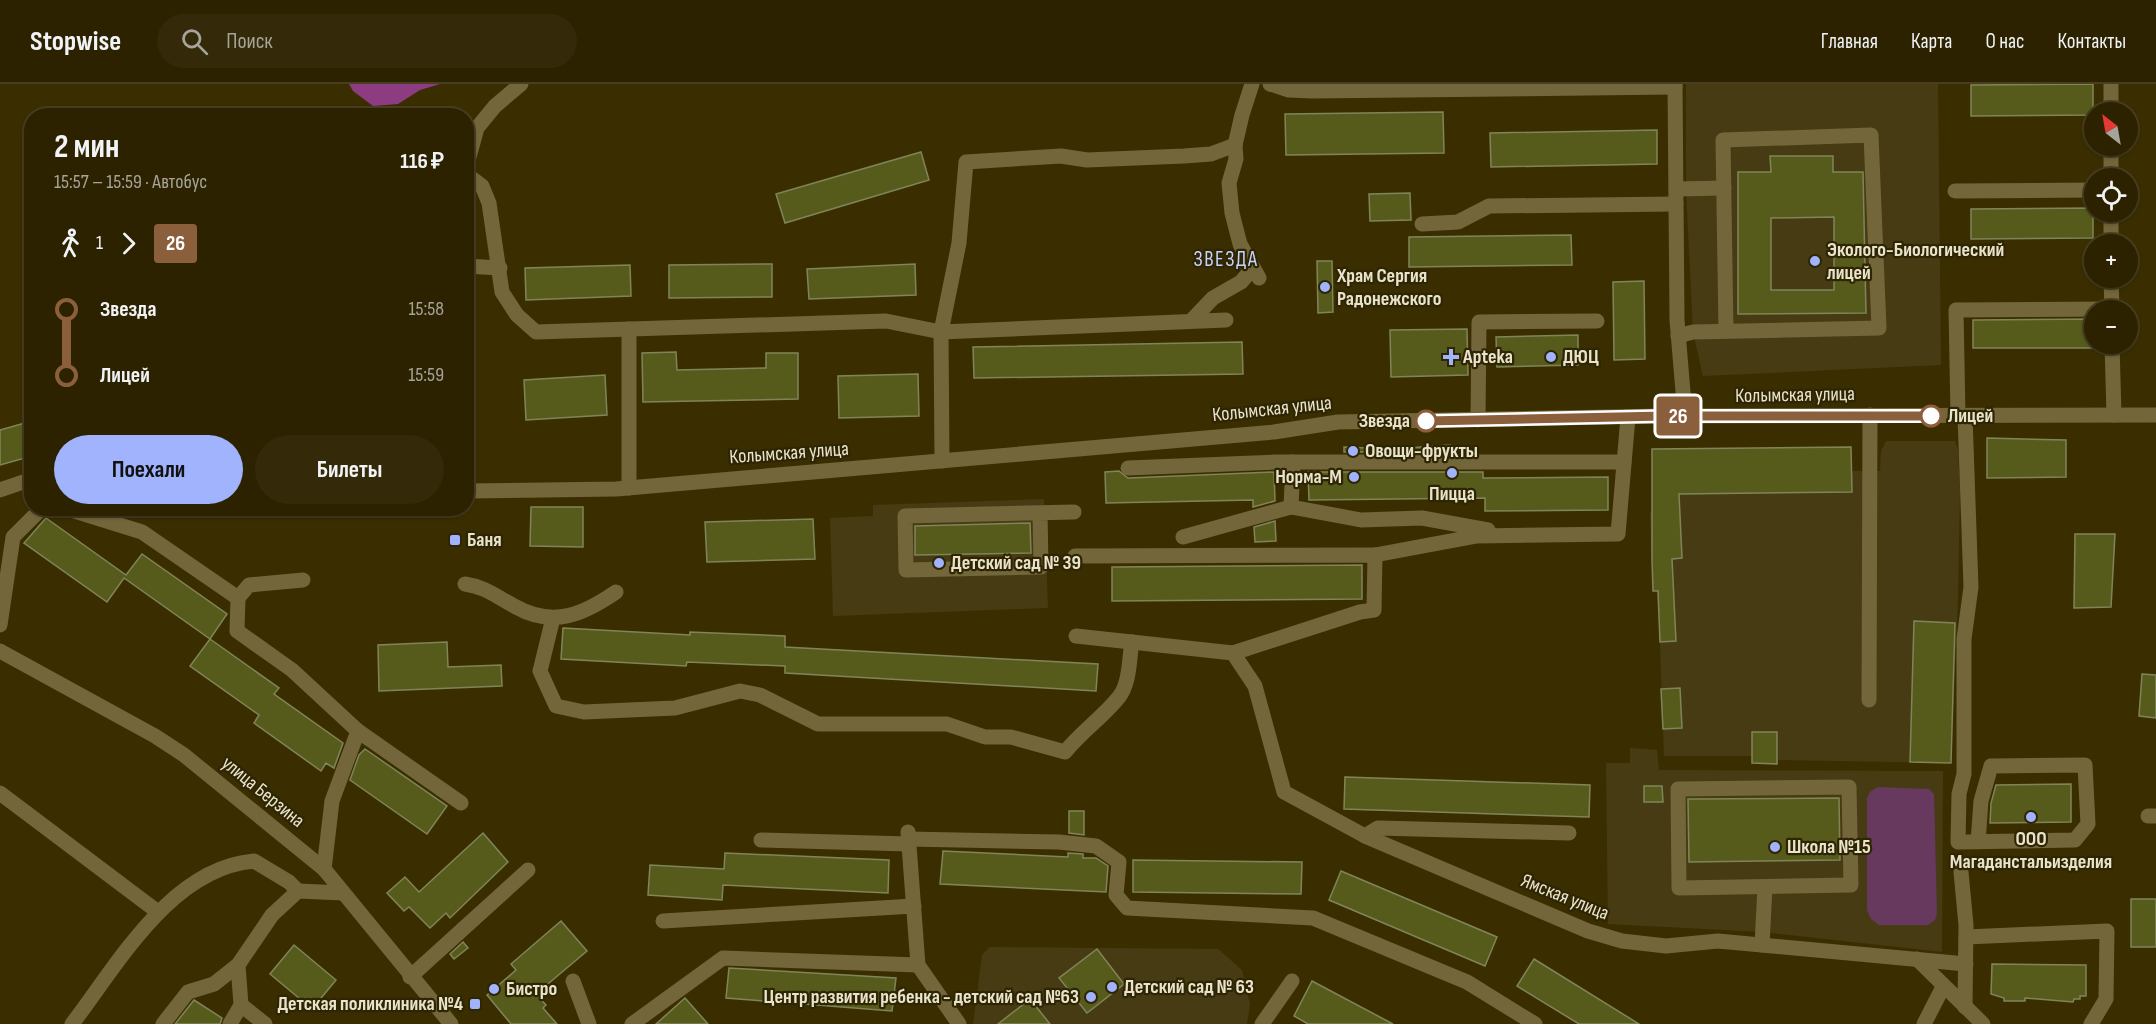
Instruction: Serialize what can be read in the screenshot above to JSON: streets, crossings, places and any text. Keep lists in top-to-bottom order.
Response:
{
  "streets": {
    "street": ["Колымская улица", "улица Берзина", "Ямская улица"]
  },
  "districts": ["ЗВЕЗДА"],
  "places": {
    "other": [
      "Эколого-Биологический лицей",
      "Храм Сергия Радонежского",
      "ДЮЦ",
      "Лицей",
      "Звезда",
      "Овощи-фрукты",
      "Пицца",
      "Норма-М",
      "Детский сад № 39",
      "ООО Магаданстальизделия",
      "Школа №15",
      "Детский сад № 63",
      "Бистро",
      "Центр развития ребенка - детский сад №63"
    ],
    "health": ["Apteka"],
    "transit": ["Баня", "Детская поликлиника №4"]
  },
  "lines": ["bus line 26"],
  "north": "top left",
  "page": {
    "header": "Stopwise",
    "search": "Поиск",
    "nav": [
      "Главная",
      "Карта",
      "О нас",
      "Контакты"
    ],
    "on_map": "26",
    "map_buttons": ["+", "−"],
    "heading": ["2 мин", "15:57 – 15:59 · Автобус", "116 ₽"],
    "legs": ["1", "26"],
    "list": [
      {
        "name": "Звезда",
        "value": "15:58"
      },
      {
        "name": "Лицей",
        "value": "15:59"
      }
    ],
    "buttons": ["Поехали", "Билеты"]
  }
}
